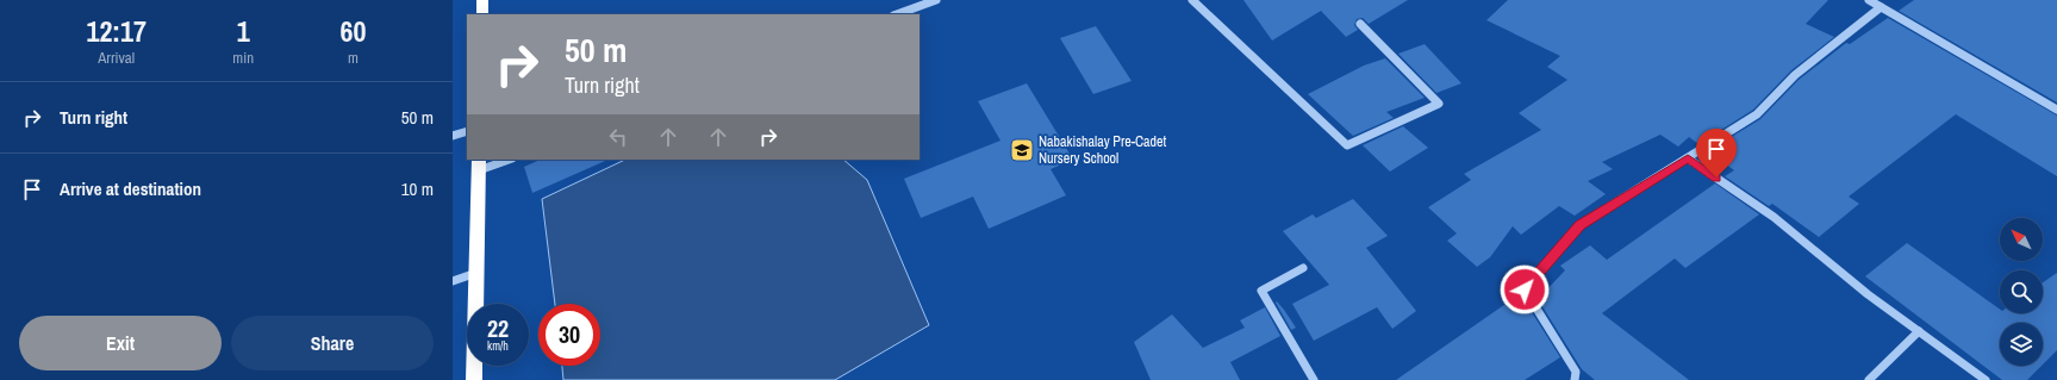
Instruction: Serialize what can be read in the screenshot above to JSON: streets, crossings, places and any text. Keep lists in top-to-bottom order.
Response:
{
  "places": {
    "school or university": ["Nabakishalay Pre-Cadet Nursery School"]
  },
  "north": "top left",
  "page": {
    "eta": [
      "12:17",
      "Arrival",
      "1",
      "min",
      "60",
      "m"
    ],
    "turn": ["50 m", "Turn right"],
    "list": [
      {
        "name": "Turn right",
        "value": "50 m"
      },
      {
        "name": "Arrive at destination",
        "value": "10 m"
      }
    ],
    "speed": "22 km/h",
    "limit": "30",
    "buttons": ["Exit", "Share"]
  }
}
